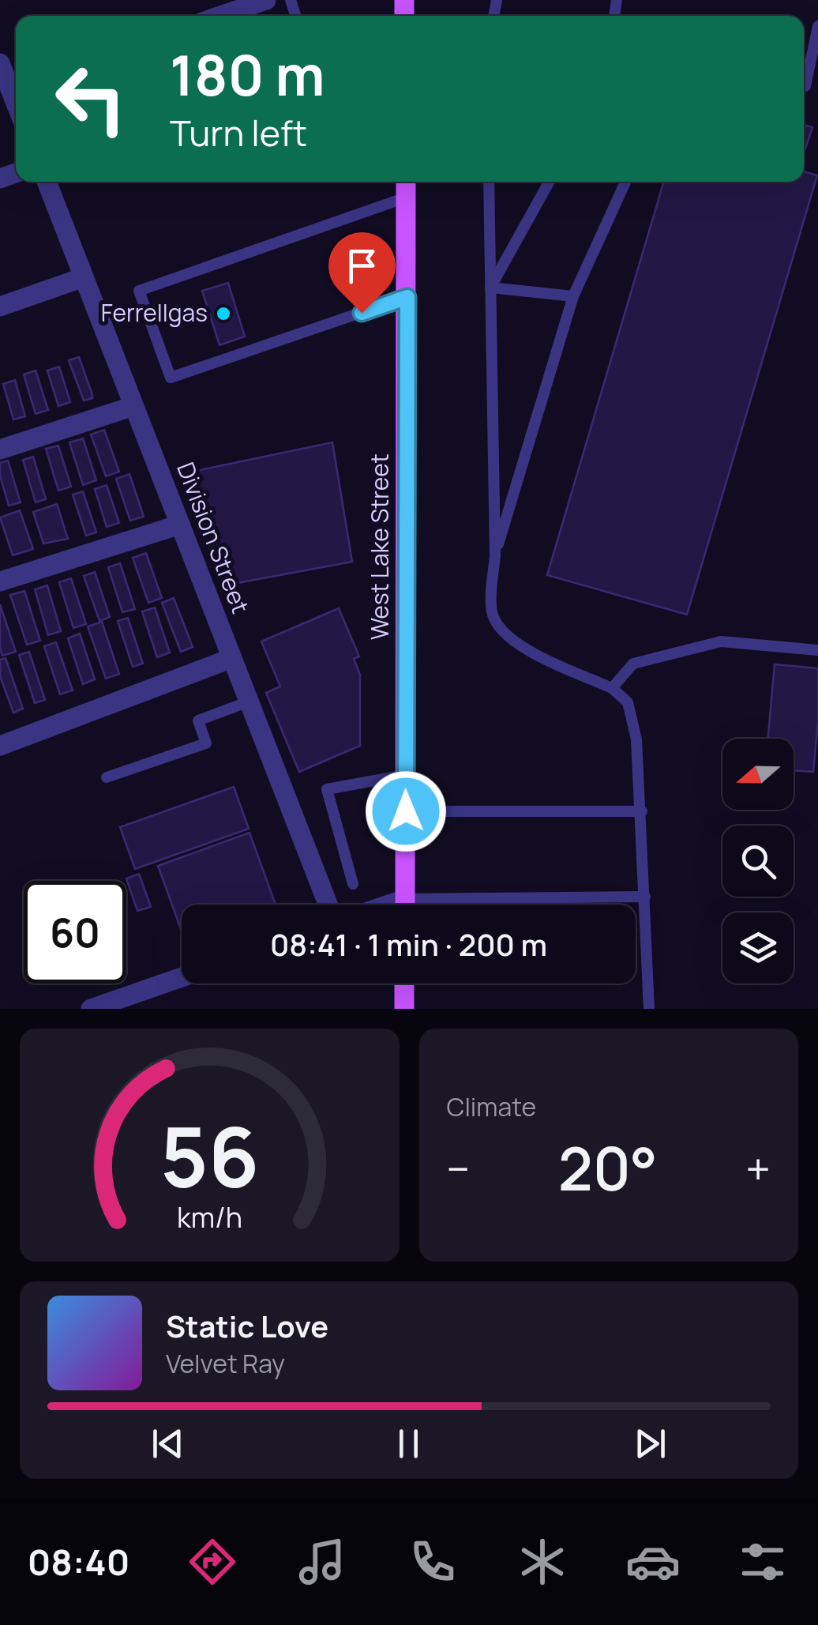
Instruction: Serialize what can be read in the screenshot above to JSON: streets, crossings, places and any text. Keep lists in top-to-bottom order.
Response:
{
  "streets": {
    "main road": ["West Lake Street"],
    "street": ["Division Street"]
  },
  "places": ["Ferrellgas"],
  "north": "left",
  "page": {
    "turn": ["180 m", "Turn left"],
    "limit": "60",
    "trip": "08:41 · 1 min · 200 m",
    "tile": "Climate",
    "heat": ["−", "20°", "+"],
    "song": ["Static Love", "Velvet Ray"],
    "tabs": "08:40",
    "gauge": ["56", "km/h"]
  }
}
